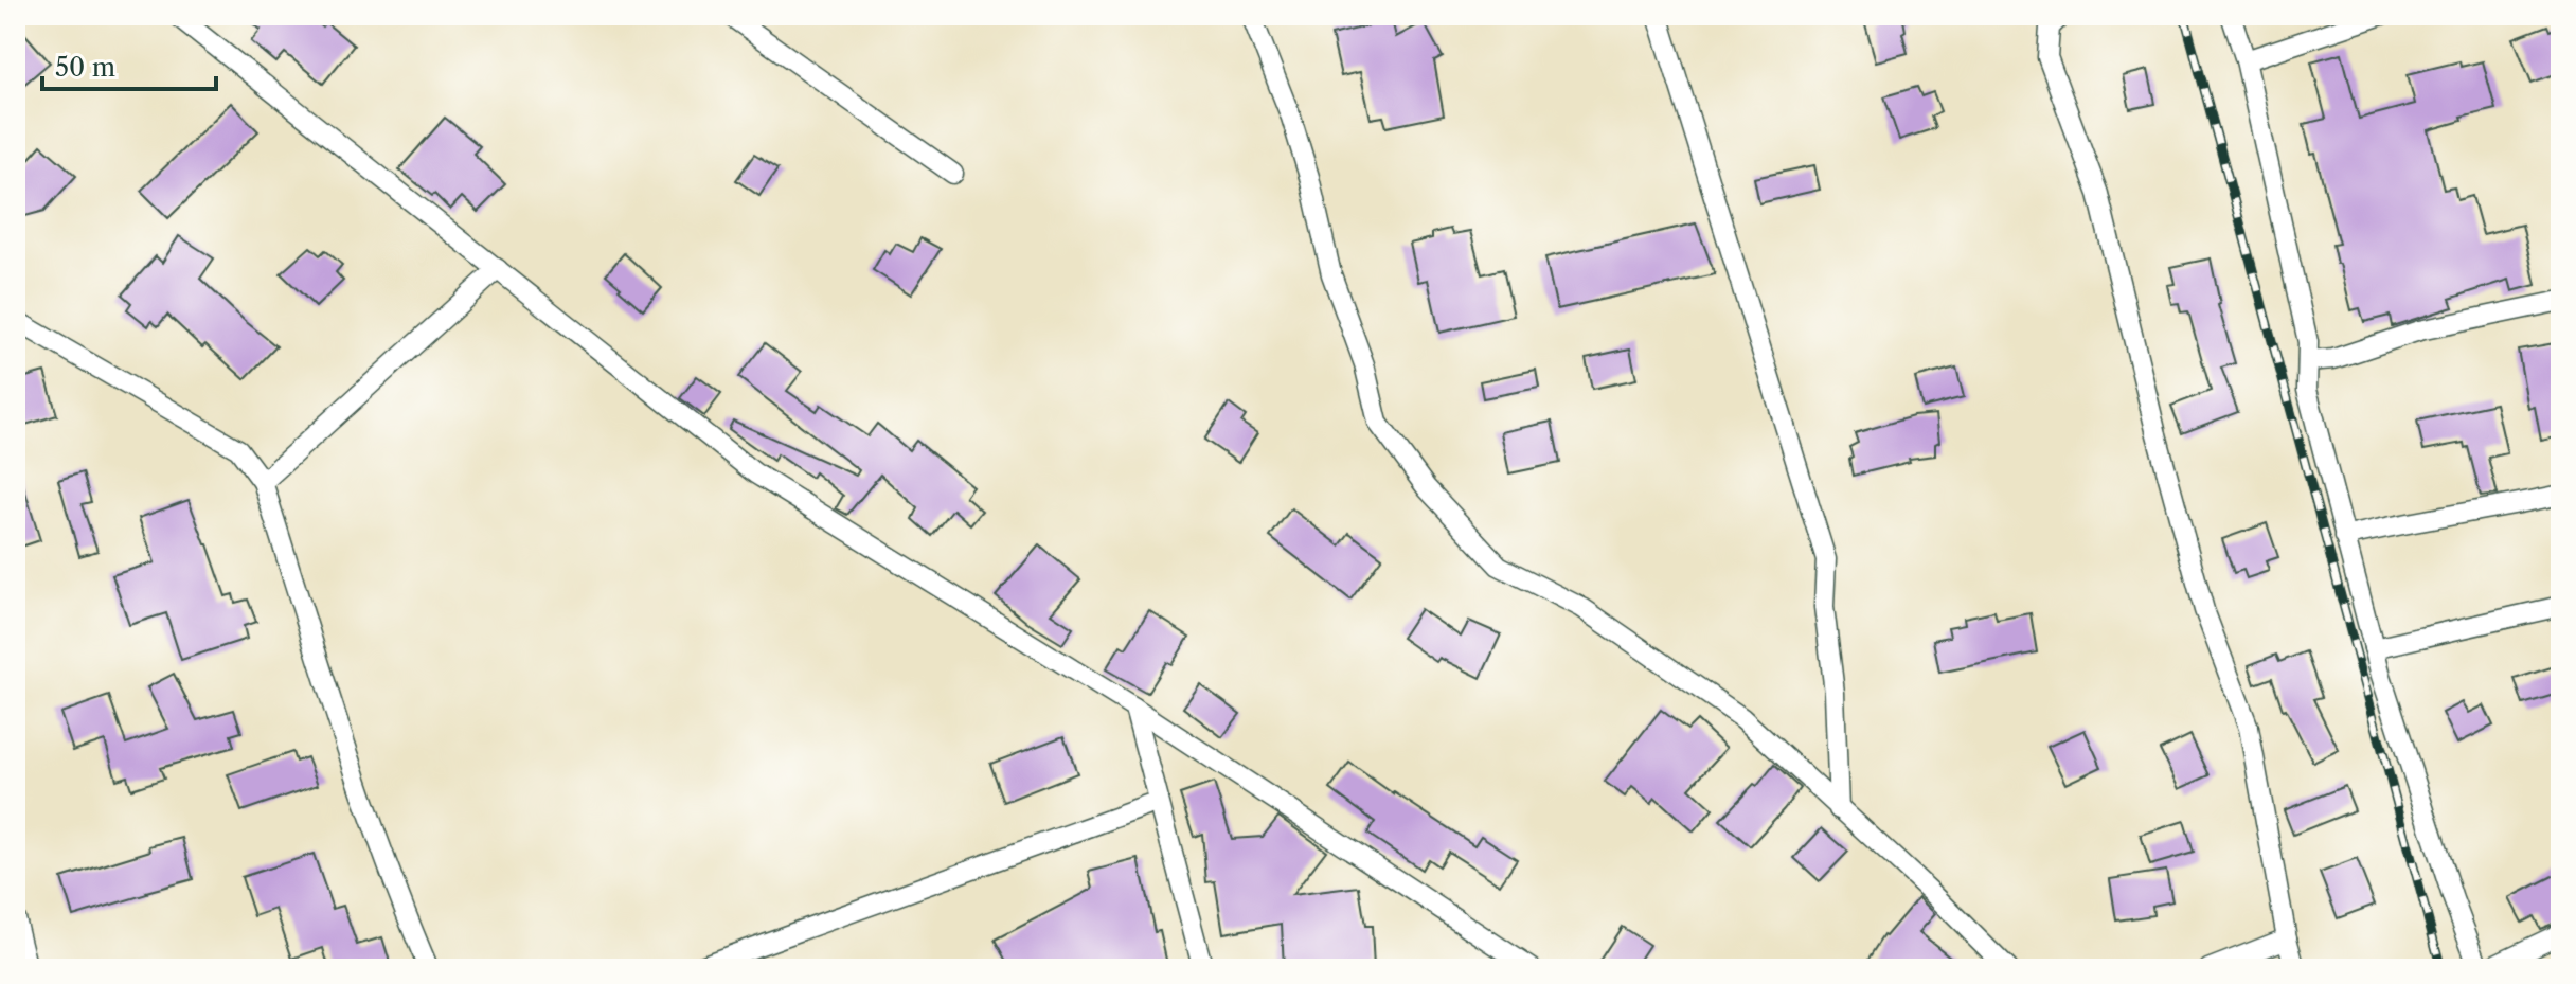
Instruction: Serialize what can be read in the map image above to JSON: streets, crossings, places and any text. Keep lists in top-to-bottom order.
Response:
{
  "scale_bar": "50 m"
}
